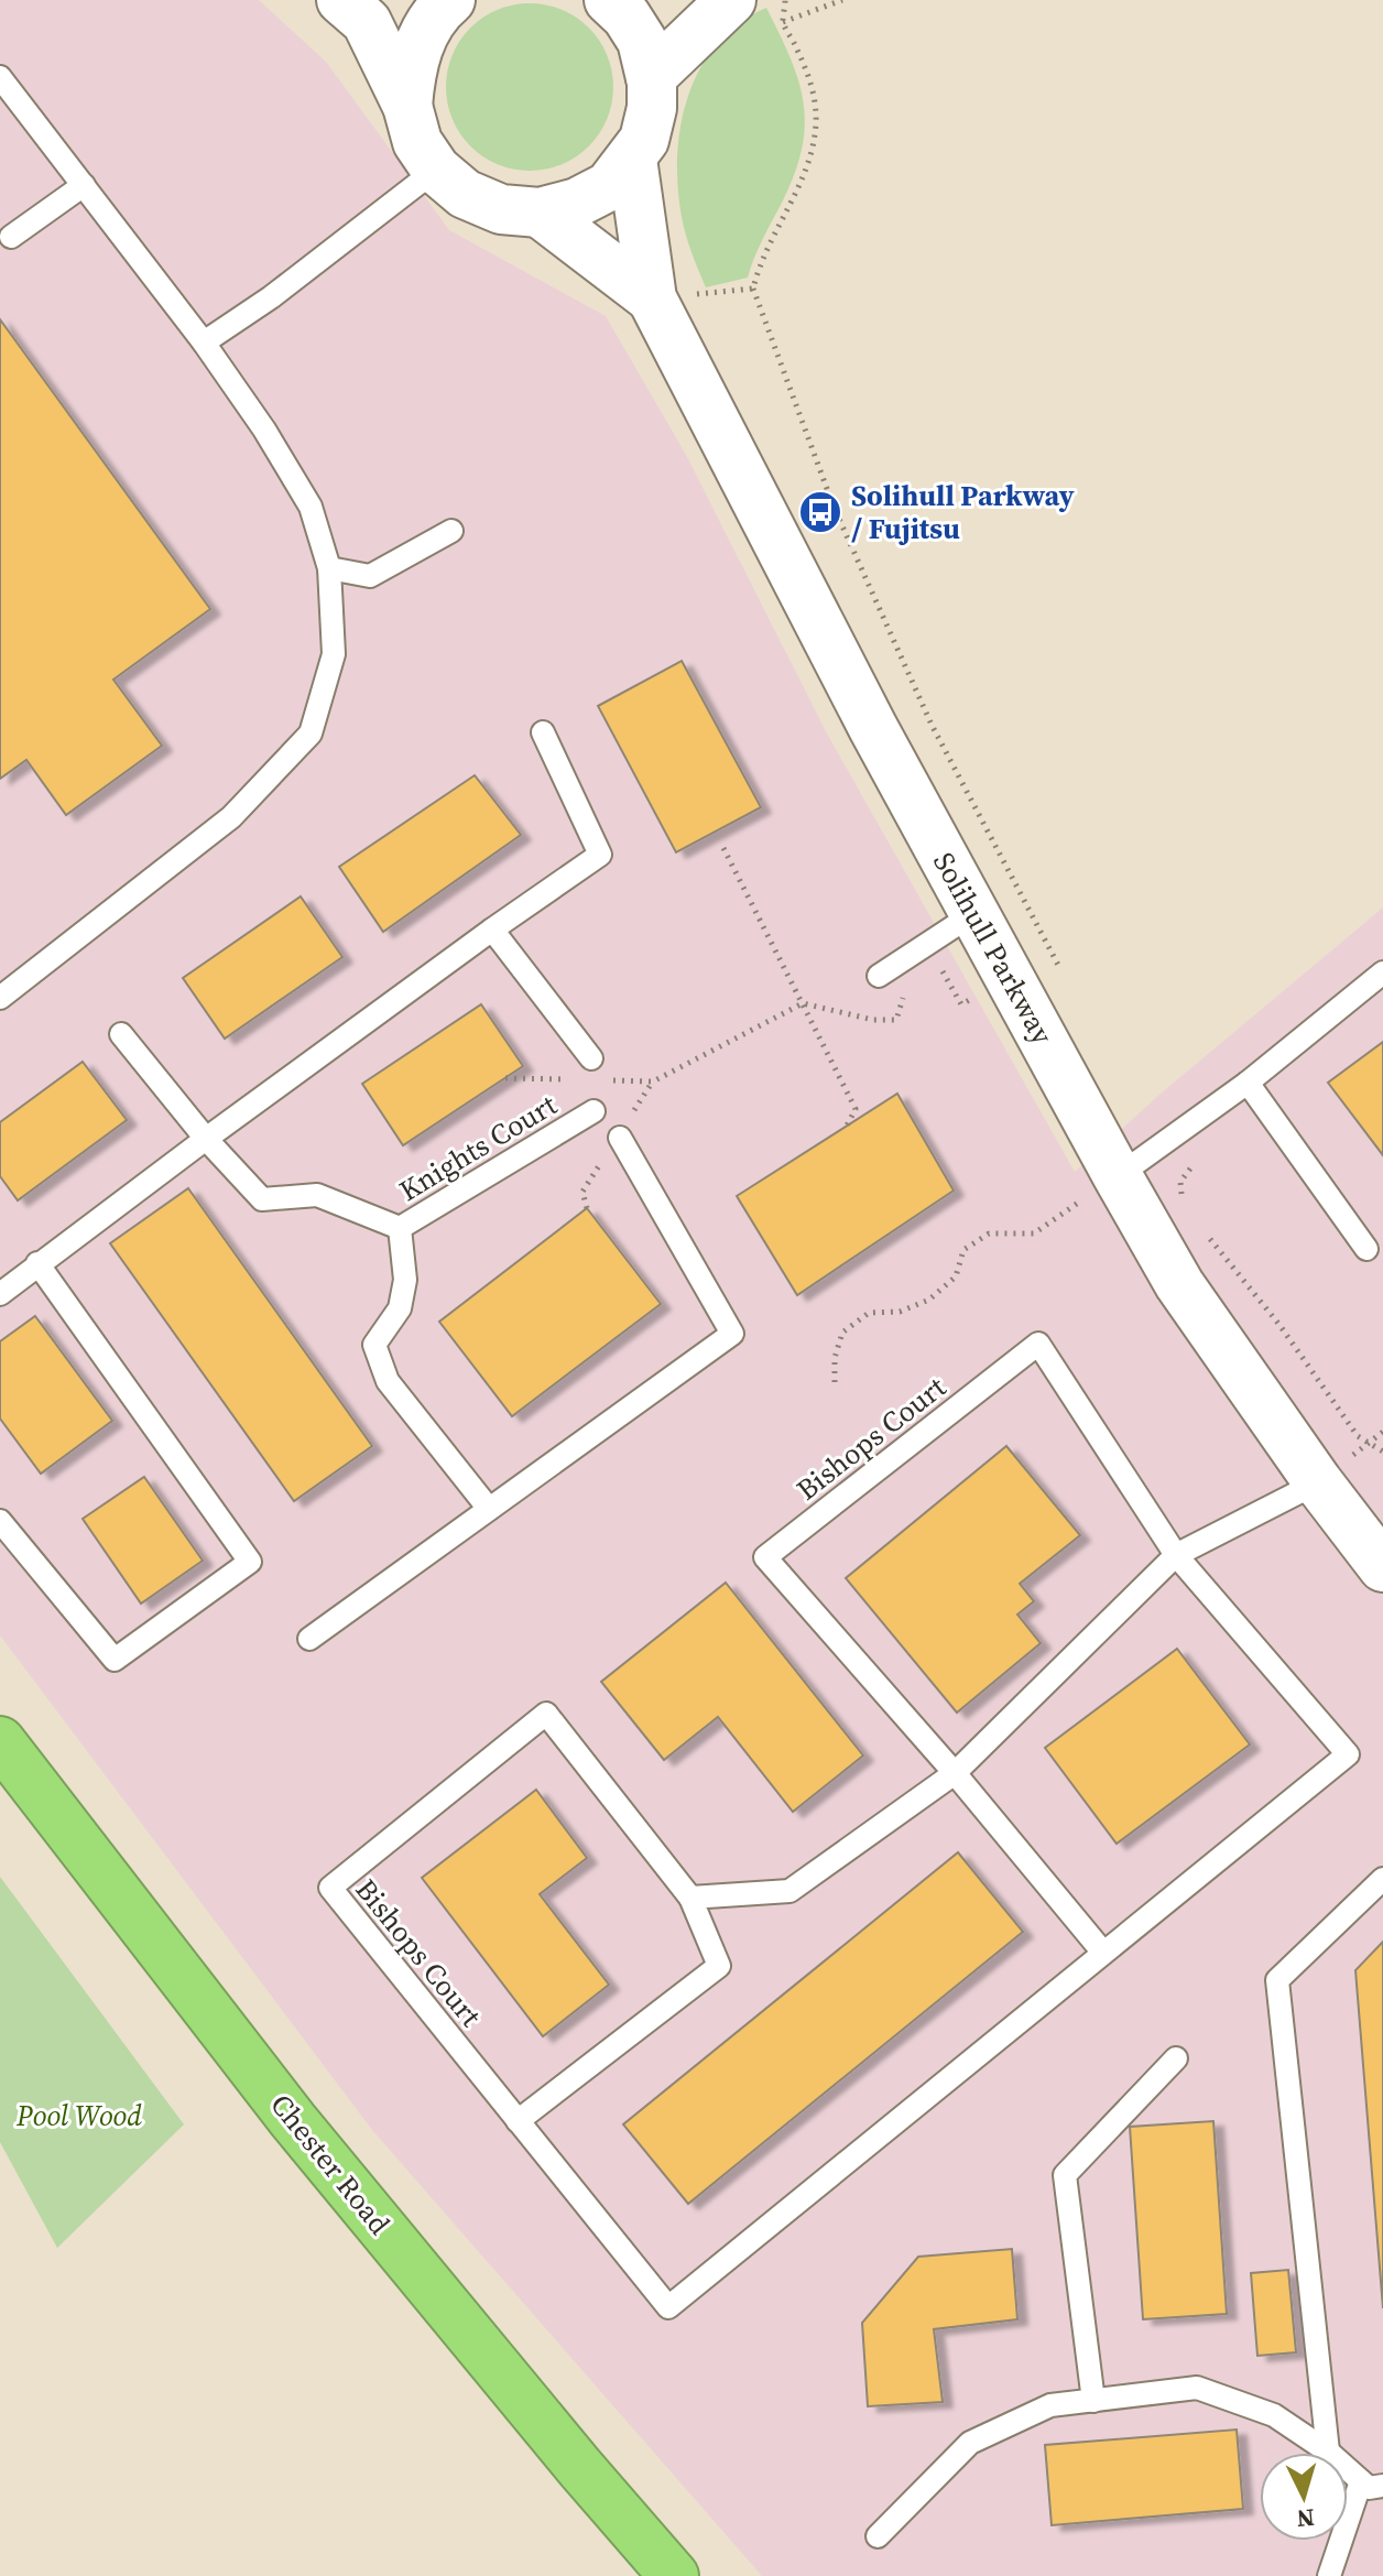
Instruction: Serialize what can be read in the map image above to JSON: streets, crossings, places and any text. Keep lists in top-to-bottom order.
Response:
{
  "streets": {
    "highway": ["Chester Road"],
    "street": ["Solihull Parkway"],
    "lane": ["Knights Court", "Bishops Court"]
  },
  "parks": ["Pool Wood"],
  "places": {
    "bus stop": ["Solihull Parkway / Fujitsu"]
  },
  "north": "bottom"
}
